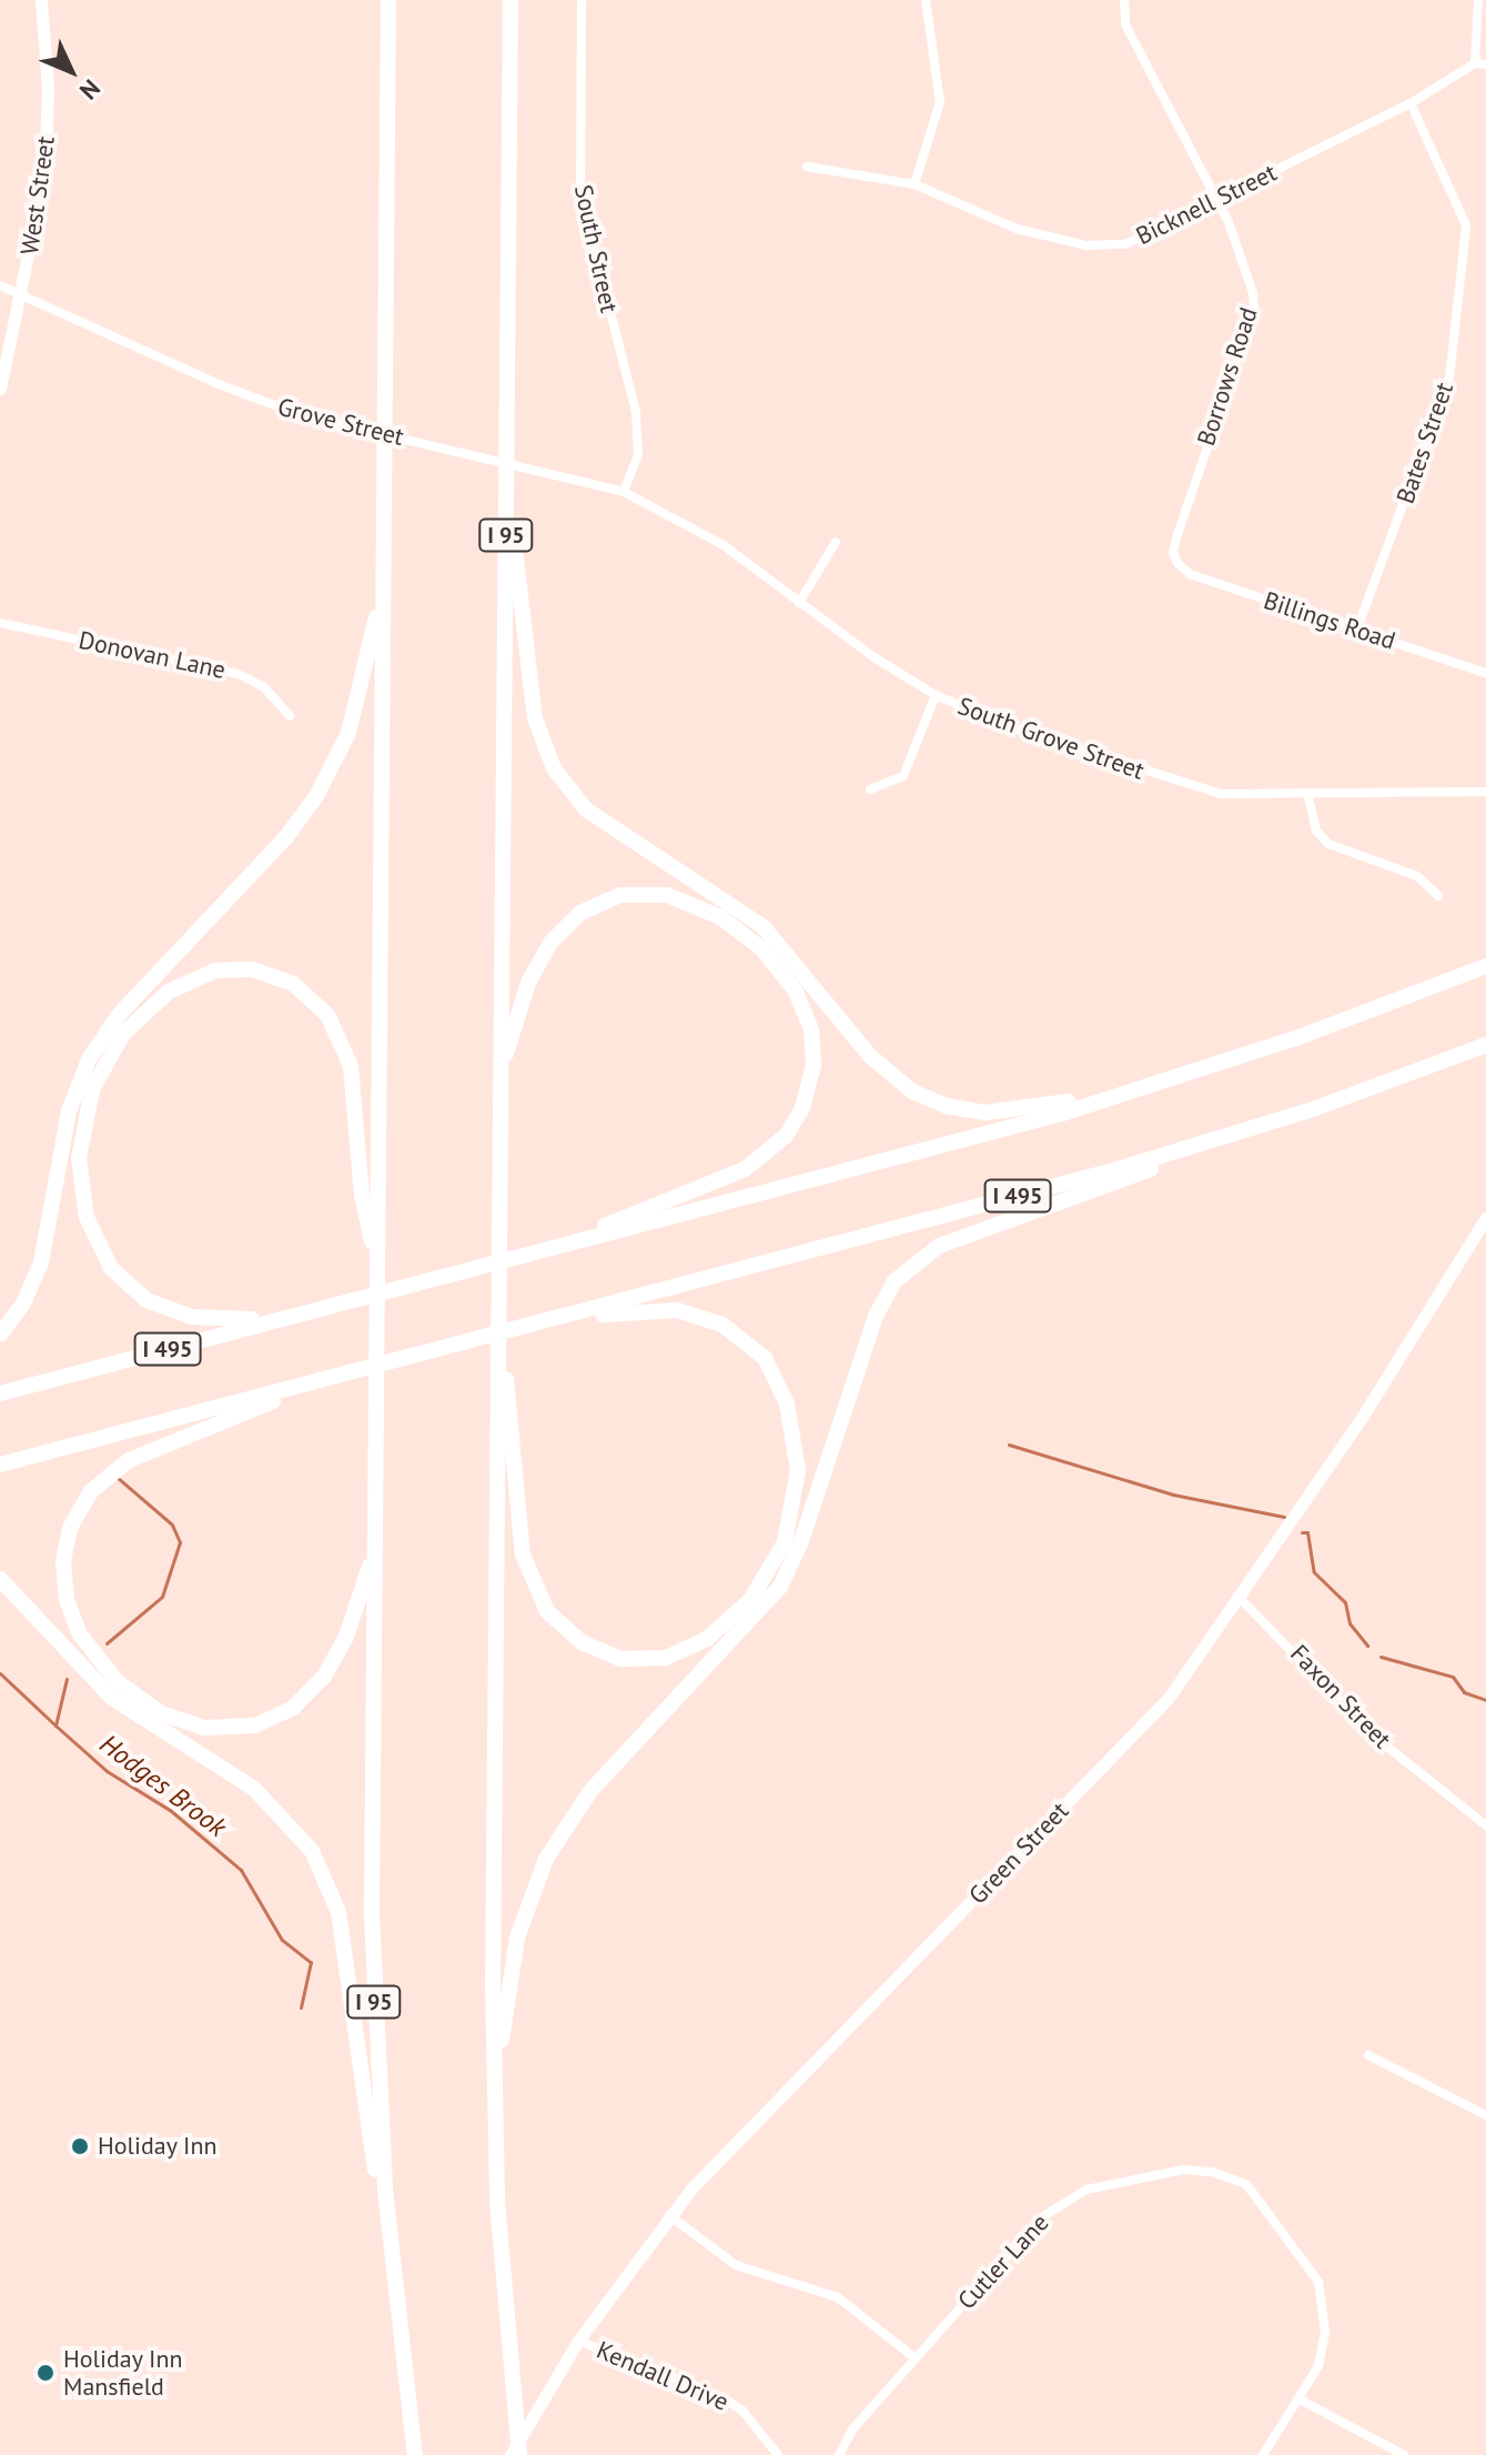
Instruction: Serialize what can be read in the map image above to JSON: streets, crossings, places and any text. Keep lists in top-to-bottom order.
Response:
{
  "streets": {
    "highway": ["I 95", "I 495"],
    "main road": ["West Street", "Green Street"],
    "street": [
      "Bicknell Street",
      "South Street",
      "Borrows Road",
      "Grove Street",
      "Bates Street",
      "Billings Road",
      "Donovan Lane",
      "South Grove Street",
      "Faxon Street",
      "Cutler Lane",
      "Kendall Drive"
    ]
  },
  "crossings": [
    ["West Street", "Grove Street"],
    ["Bicknell Street", "Borrows Road"],
    ["Bicknell Street", "Bates Street"],
    ["South Street", "Grove Street"],
    ["Borrows Road", "Billings Road"],
    ["Grove Street", "South Grove Street"],
    ["Bates Street", "Billings Road"],
    ["Faxon Street", "Green Street"],
    ["Green Street", "Kendall Drive"]
  ],
  "water": ["Hodges Brook"],
  "places": ["Holiday Inn", "Holiday Inn Mansfield"],
  "north": "bottom right"
}
